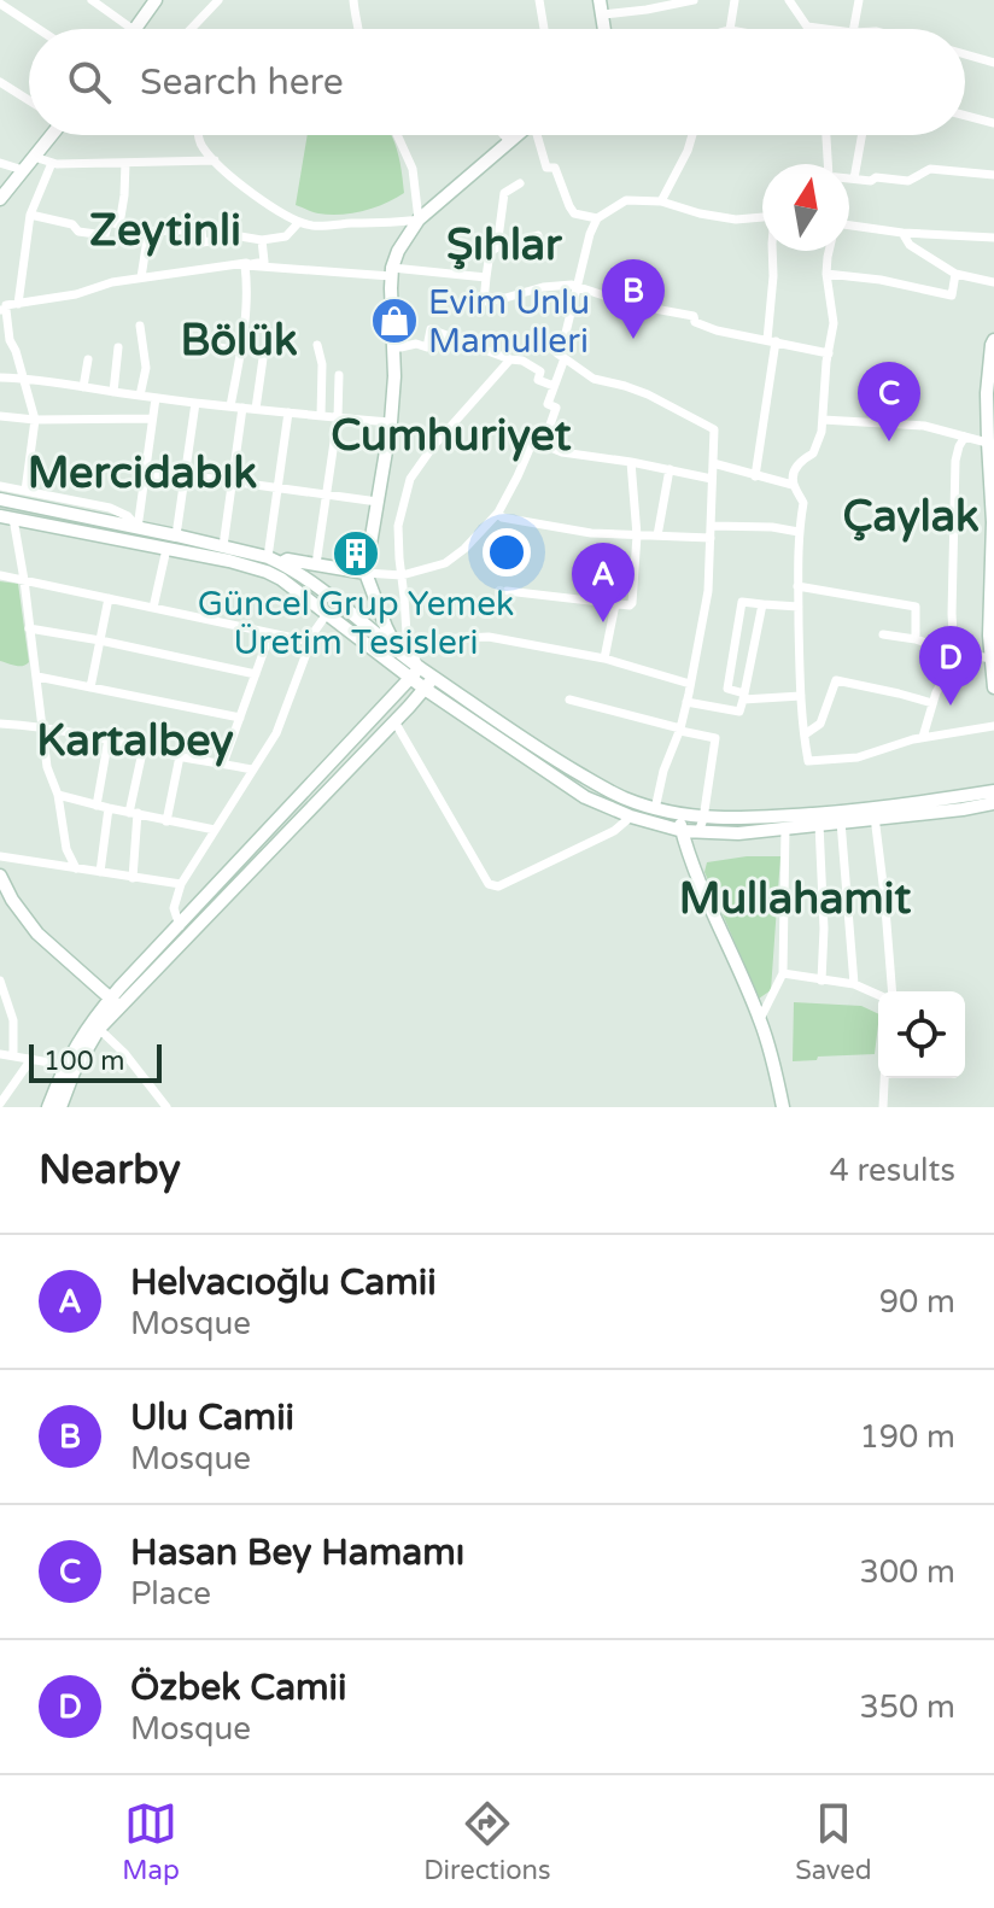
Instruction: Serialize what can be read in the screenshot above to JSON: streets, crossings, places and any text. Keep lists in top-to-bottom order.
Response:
{
  "districts": [
    "Zeytinli",
    "Şıhlar",
    "Bölük",
    "Cumhuriyet",
    "Mercidabık",
    "Çaylak",
    "Kartalbey",
    "Mullahamit"
  ],
  "places": {
    "shop": ["Evim Unlu Mamulleri"],
    "building": ["Güncel Grup Yemek Üretim Tesisleri"]
  },
  "scale_bar": "100 m",
  "north": "top",
  "page": {
    "search": "Search here",
    "pins": [
      "B",
      "C",
      "A",
      "D"
    ],
    "scale": "100 m",
    "heading": ["Nearby", "4 results"],
    "list": [
      {
        "mark": "A",
        "name": "Helvacıoğlu Camii",
        "note": "Mosque",
        "value": "90 m"
      },
      {
        "mark": "B",
        "name": "Ulu Camii",
        "note": "Mosque",
        "value": "190 m"
      },
      {
        "mark": "C",
        "name": "Hasan Bey Hamamı",
        "note": "Place",
        "value": "300 m"
      },
      {
        "mark": "D",
        "name": "Özbek Camii",
        "note": "Mosque",
        "value": "350 m"
      }
    ],
    "nav": ["Map", "Directions", "Saved"]
  }
}
